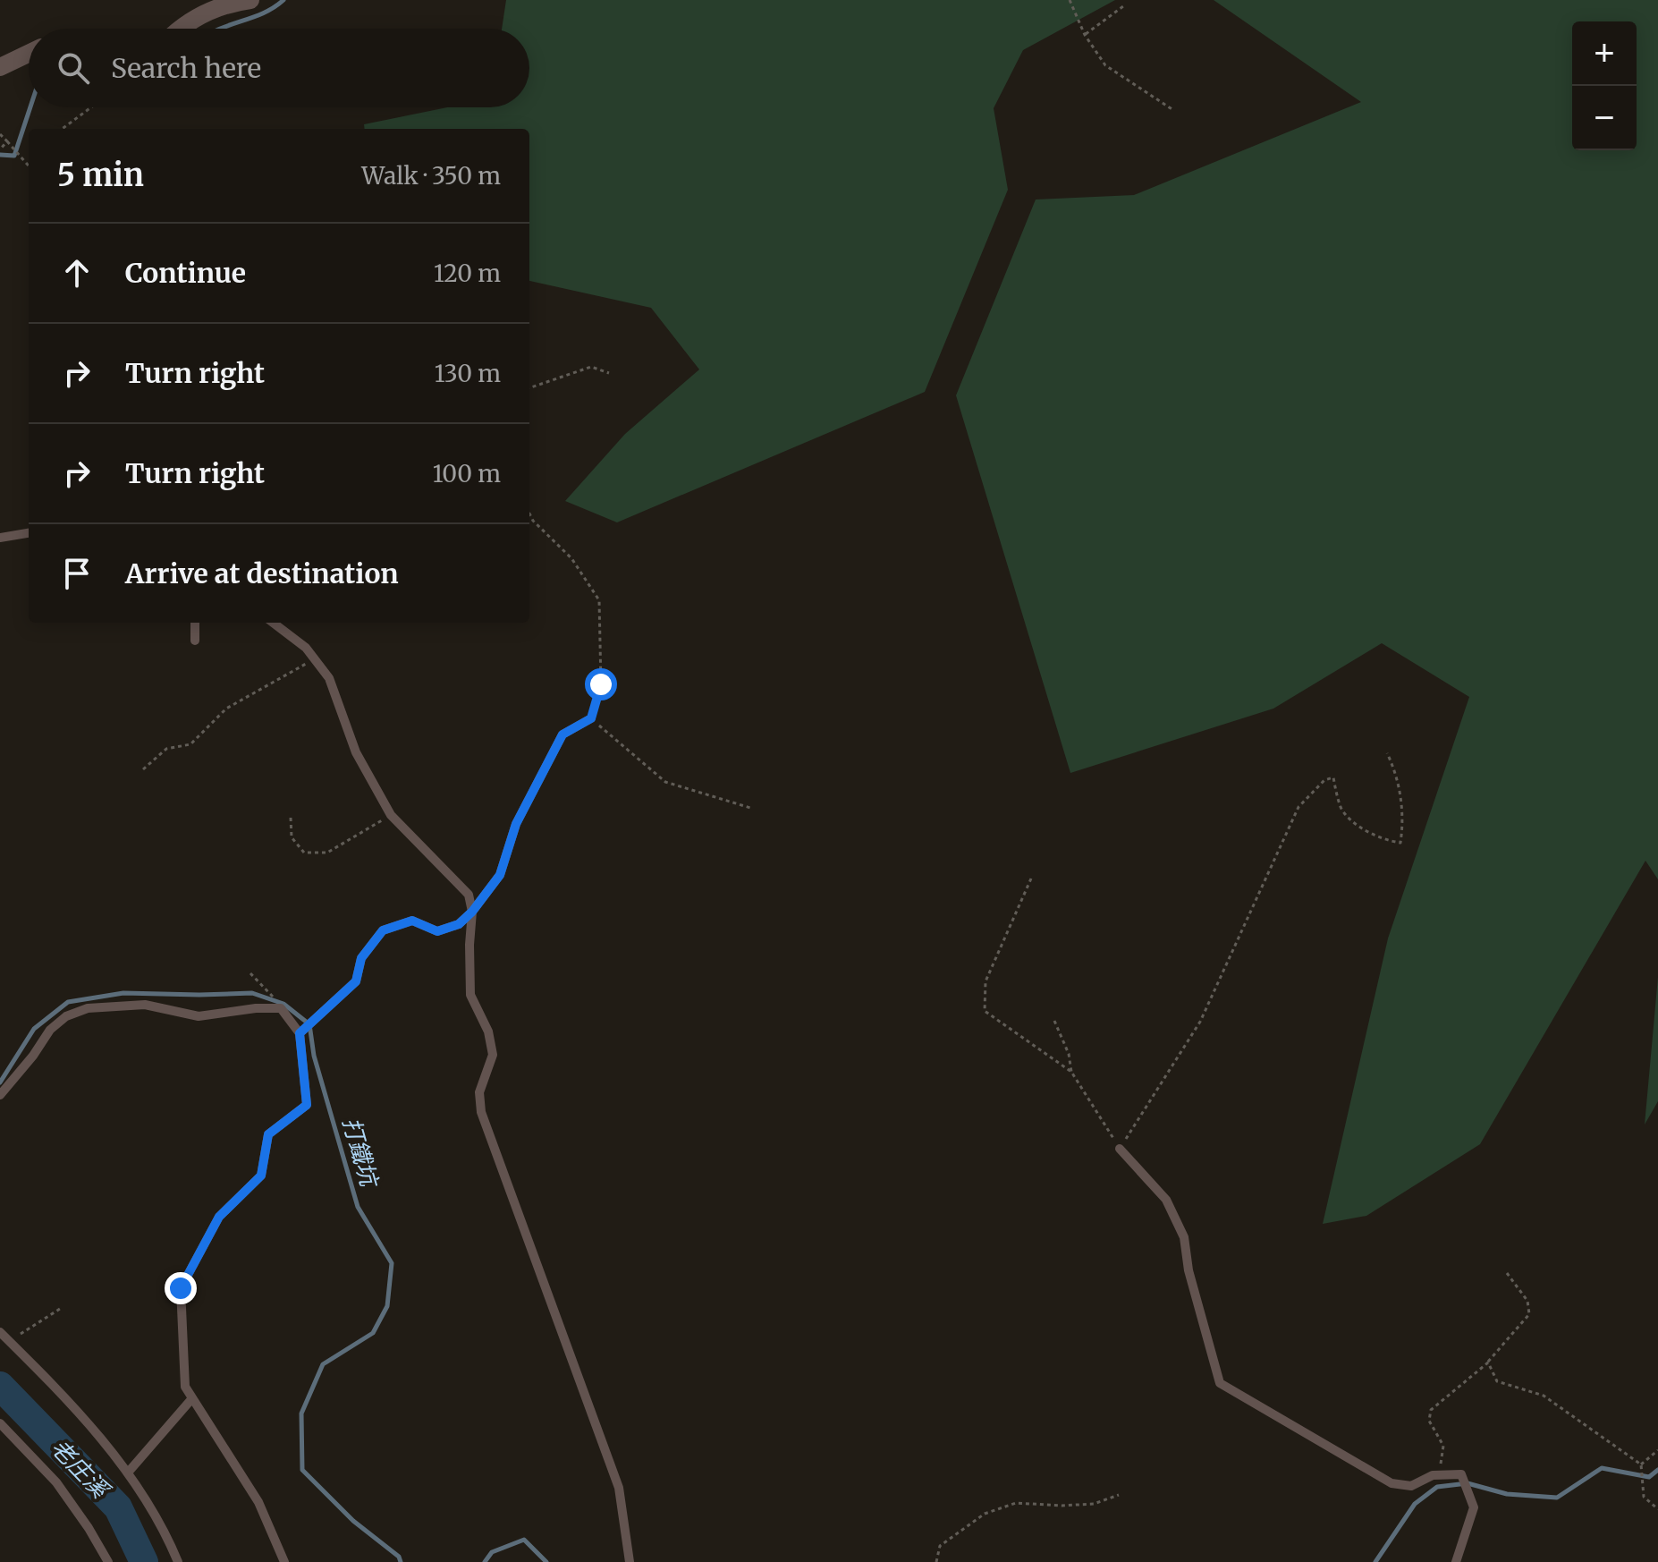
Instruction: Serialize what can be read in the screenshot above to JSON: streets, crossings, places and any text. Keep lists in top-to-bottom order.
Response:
{
  "water": ["打鐵坑", "老庄溪"],
  "page": {
    "map_buttons": ["+", "−"],
    "search": "Search here",
    "heading": ["5 min", "Walk · 350 m"],
    "list": [
      ["Continue", "120 m"],
      ["Turn right", "130 m"],
      ["Turn right", "100 m"],
      "Arrive at destination"
    ]
  }
}
